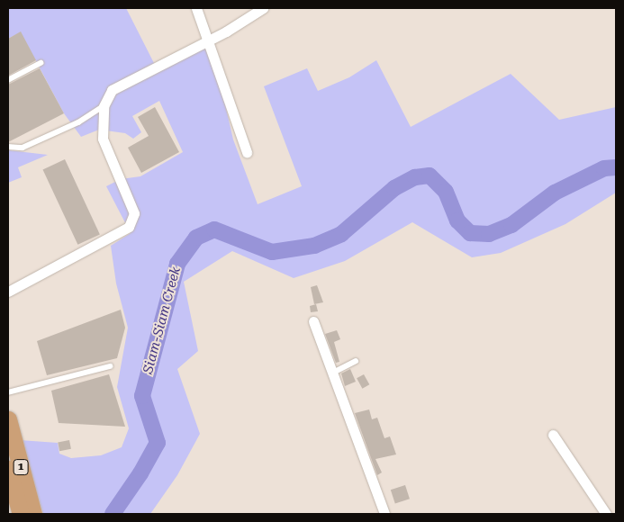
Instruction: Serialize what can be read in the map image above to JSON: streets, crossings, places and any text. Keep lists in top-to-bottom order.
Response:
{
  "streets": {
    "highway": ["1"]
  },
  "water": ["Siam-Siam Creek"]
}
